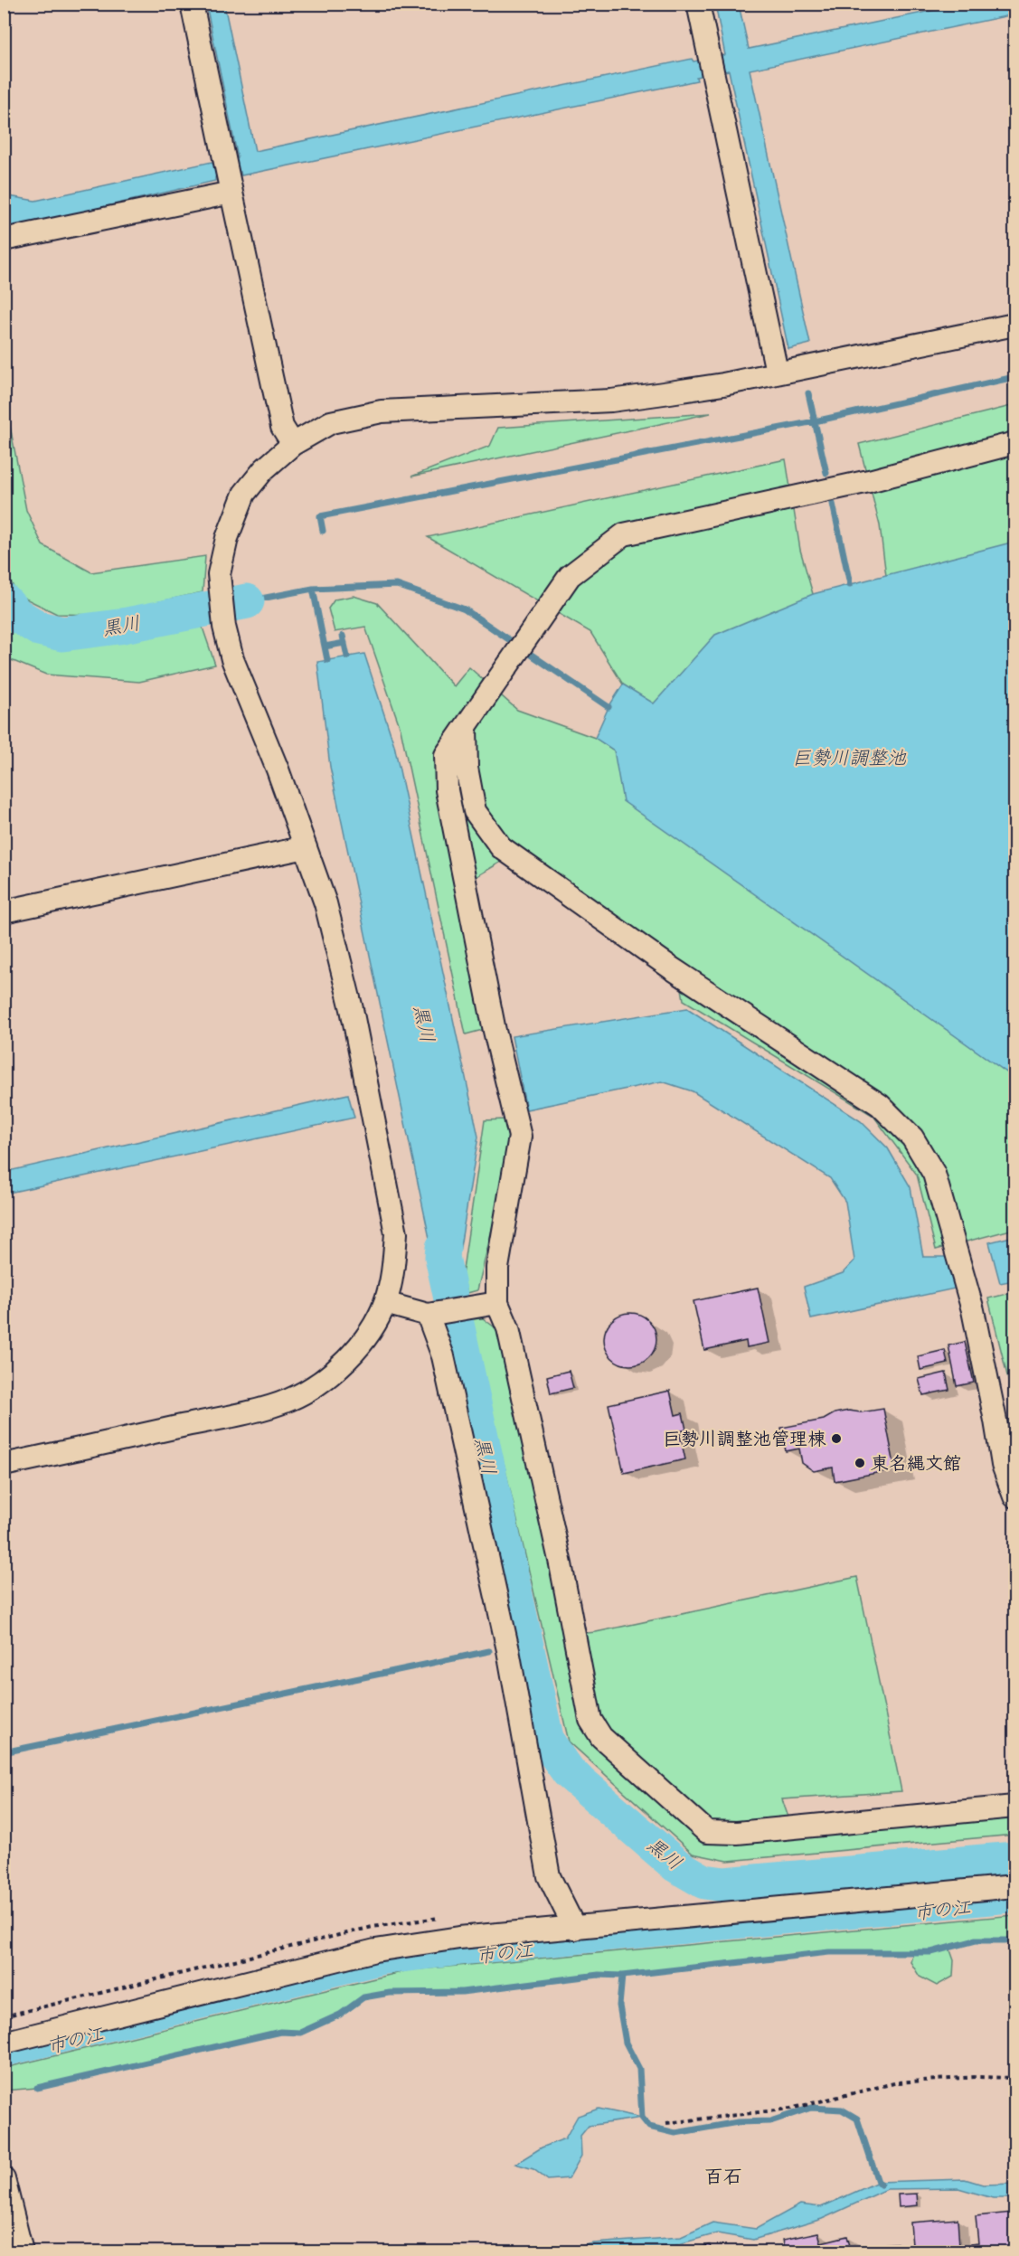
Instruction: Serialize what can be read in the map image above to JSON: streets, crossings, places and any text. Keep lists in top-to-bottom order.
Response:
{
  "districts": ["百石"],
  "water": ["黒川", "巨勢川調整池", "市の江"],
  "places": ["巨勢川調整池管理棟", "東名縄文館"]
}
